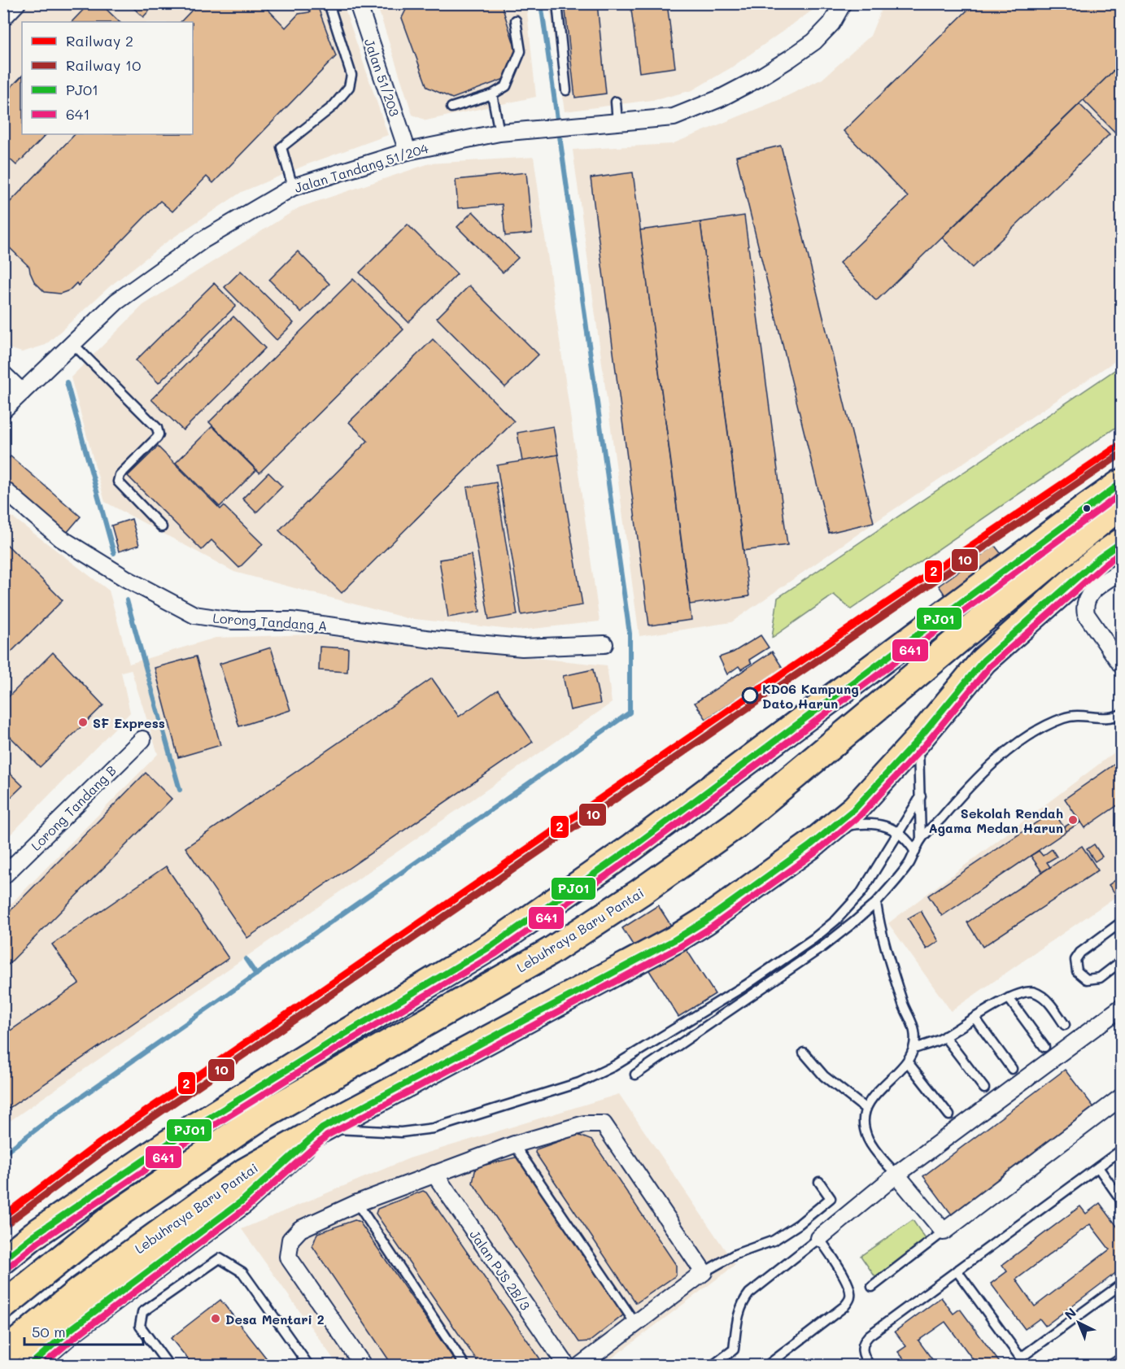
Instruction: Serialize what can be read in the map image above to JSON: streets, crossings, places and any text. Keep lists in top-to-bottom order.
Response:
{
  "streets": {
    "highway": ["Lebuhraya Baru Pantai"],
    "street": [
      "Jalan 51/203",
      "Jalan Tandang 51/204",
      "Lorong Tandang A",
      "Lorong Tandang B",
      "Jalan PJS 2B/3"
    ]
  },
  "crossings": [
    ["Jalan 51/203", "Jalan Tandang 51/204"]
  ],
  "places": [
    "KD06 Kampung Dato Harun",
    "SF Express",
    "Sekolah Rendah Agama Medan Harun",
    "Desa Mentari 2"
  ],
  "lines": [
    "rail line 2",
    "rail line 10",
    "transit line PJ01",
    "transit line 641"
  ],
  "legend": [
    "Railway 2",
    "Railway 10",
    "PJ01",
    "641"
  ],
  "scale_bar": "50 m",
  "north": "top left"
}
